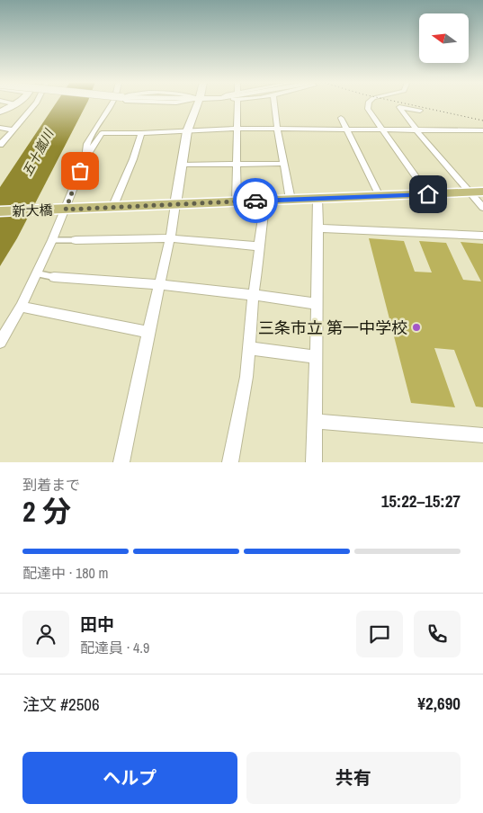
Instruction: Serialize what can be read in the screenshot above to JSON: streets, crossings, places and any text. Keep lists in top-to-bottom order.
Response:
{
  "streets": {
    "main road": ["新大橋"]
  },
  "water": ["五十嵐川"],
  "places": ["三条市立 第一中学校"],
  "north": "left",
  "page": {
    "heading": ["2 分", "到着まで", "15:22–15:27"],
    "panel": [
      "田中",
      "配達員 · 4.9",
      "注文 #2506",
      "¥2,690"
    ],
    "bar": "配達中 · 180 m",
    "buttons": ["ヘルプ", "共有"]
  }
}
